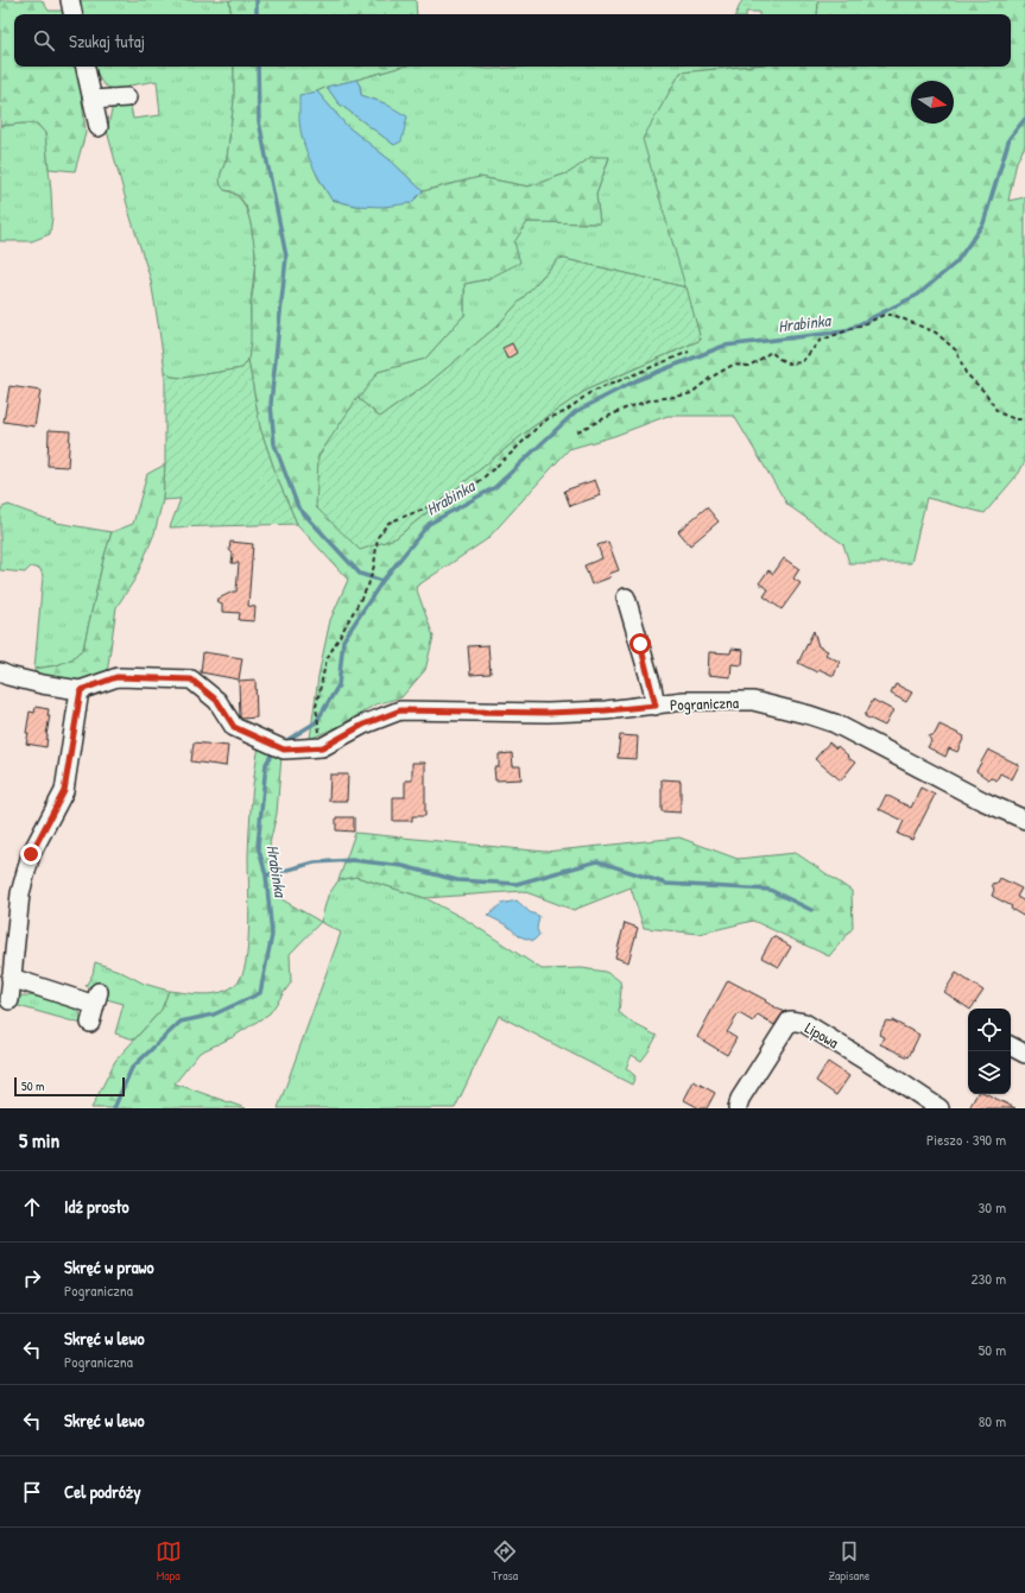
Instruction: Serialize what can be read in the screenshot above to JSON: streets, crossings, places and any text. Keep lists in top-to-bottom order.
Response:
{
  "streets": {
    "street": ["Pograniczna", "Lipowa"]
  },
  "water": ["Hrabinka"],
  "scale_bar": "50 m",
  "north": "right",
  "page": {
    "search": "Szukaj tutaj",
    "scale": "50 m",
    "heading": ["5 min", "Pieszo · 390 m"],
    "list": [
      ["Idź prosto", "30 m"],
      ["Skręć w prawo", "Pograniczna", "230 m"],
      ["Skręć w lewo", "Pograniczna", "50 m"],
      ["Skręć w lewo", "80 m"],
      "Cel podróży"
    ],
    "nav": ["Mapa", "Trasa", "Zapisane"]
  }
}
